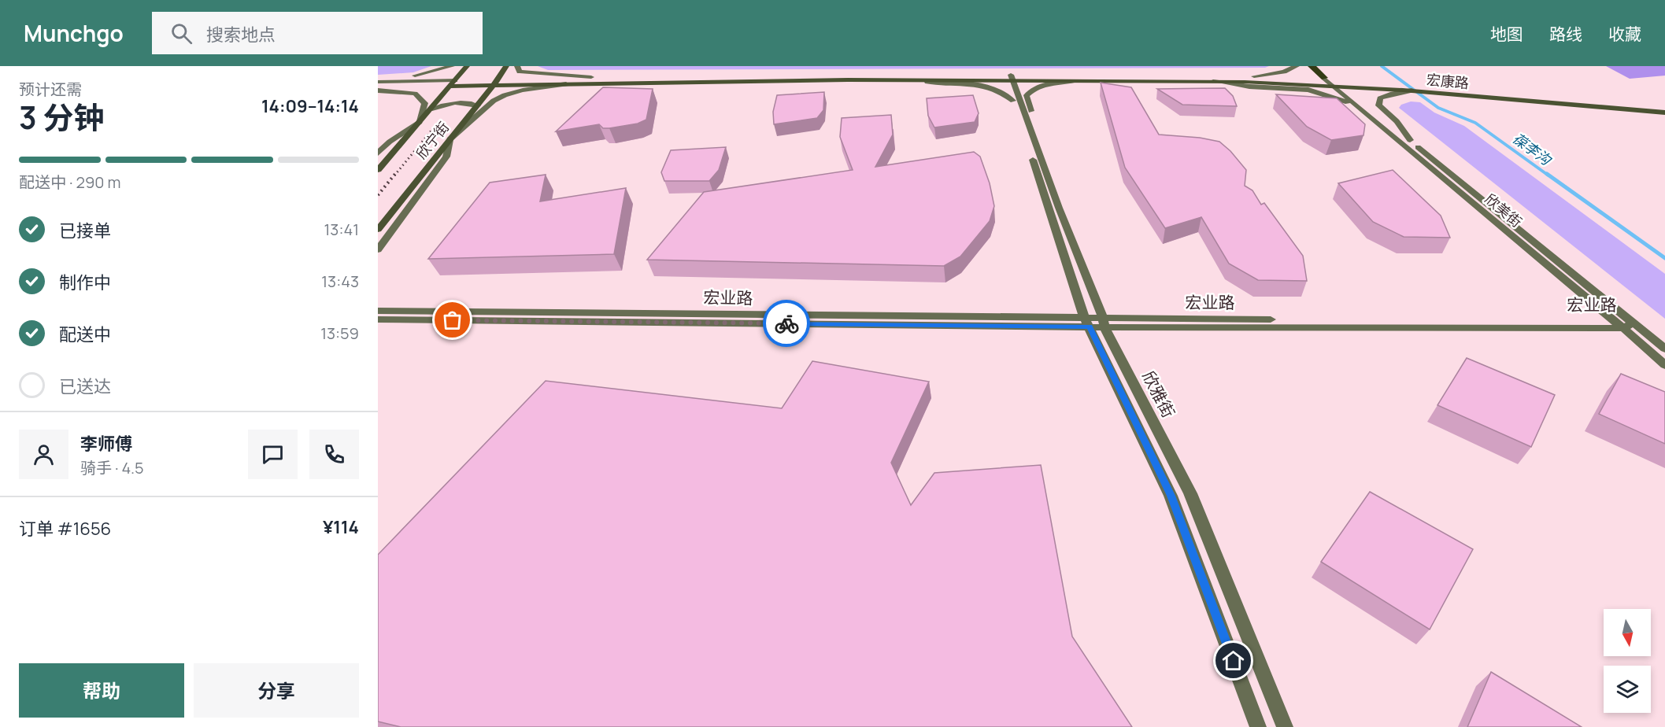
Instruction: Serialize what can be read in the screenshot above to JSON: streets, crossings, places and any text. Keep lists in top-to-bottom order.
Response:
{
  "streets": {
    "main road": ["宏康路", "欣宁街"],
    "street": ["欣美街", "宏业路", "欣雅街"]
  },
  "crossings": [
    ["宏康路", "欣宁街"],
    ["宏康路", "欣美街"],
    ["宏康路", "欣雅街"],
    ["欣美街", "宏业路"],
    ["宏业路", "欣雅街"]
  ],
  "water": ["葆李沟"],
  "north": "bottom",
  "page": {
    "header": "Munchgo",
    "search": "搜索地点",
    "nav": ["地图", "路线", "收藏"],
    "heading": ["3 分钟", "预计还需", "14:09–14:14"],
    "panel": [
      "李师傅",
      "骑手 · 4.5",
      "订单 #1656",
      "¥114"
    ],
    "bar": "配送中 · 290 m",
    "list": [
      ["已接单", "13:41"],
      ["制作中", "13:43"],
      ["配送中", "13:59"],
      "已送达"
    ],
    "buttons": ["帮助", "分享"]
  }
}
